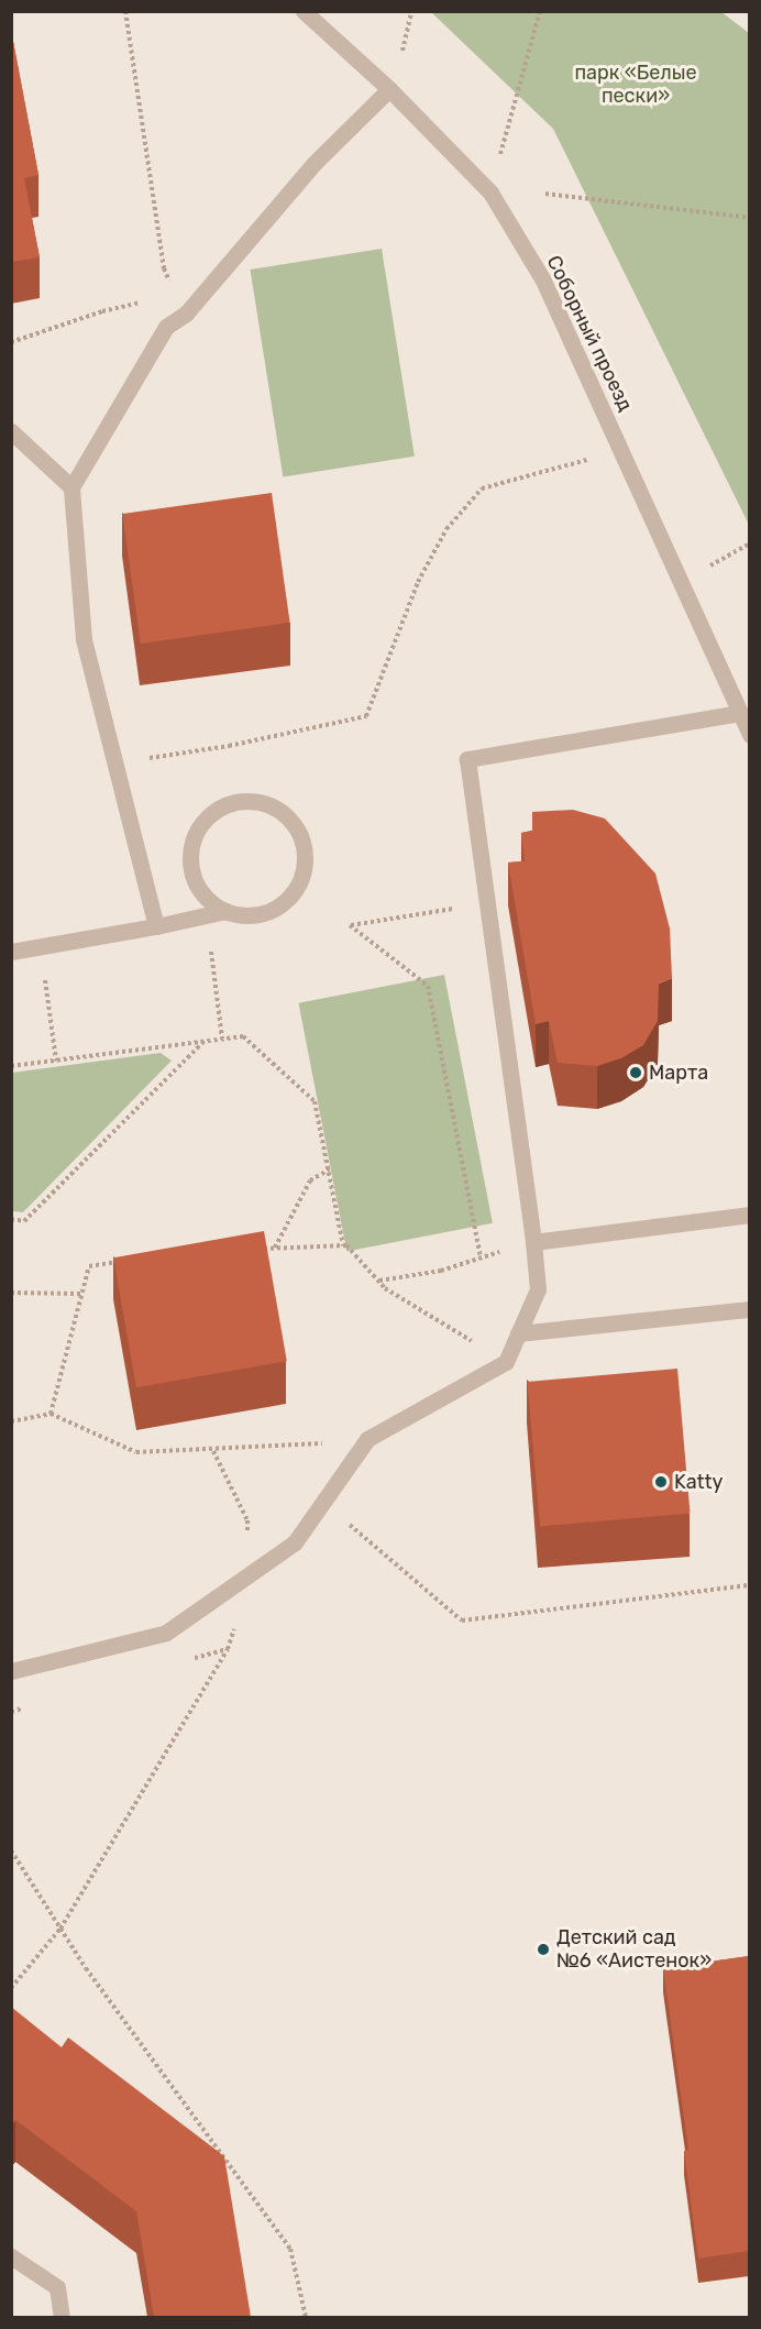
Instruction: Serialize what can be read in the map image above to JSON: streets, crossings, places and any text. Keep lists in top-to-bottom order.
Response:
{
  "streets": {
    "street": ["Соборный проезд"]
  },
  "parks": ["парк «Белые пески»"],
  "places": ["Марта", "Katty", "Детский сад №6 «Аистенок»"]
}
